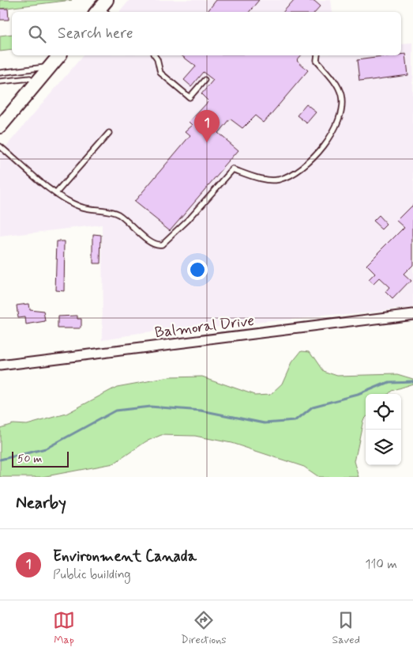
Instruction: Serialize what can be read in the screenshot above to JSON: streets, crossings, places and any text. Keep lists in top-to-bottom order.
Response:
{
  "streets": {
    "street": ["Balmoral Drive"]
  },
  "scale_bar": "50 m",
  "page": {
    "search": "Search here",
    "pins": "1",
    "scale": "50 m",
    "heading": "Nearby",
    "list": [
      {
        "mark": "1",
        "name": "Environment Canada",
        "note": "Public building",
        "value": "110 m"
      }
    ],
    "nav": ["Map", "Directions", "Saved"]
  }
}
